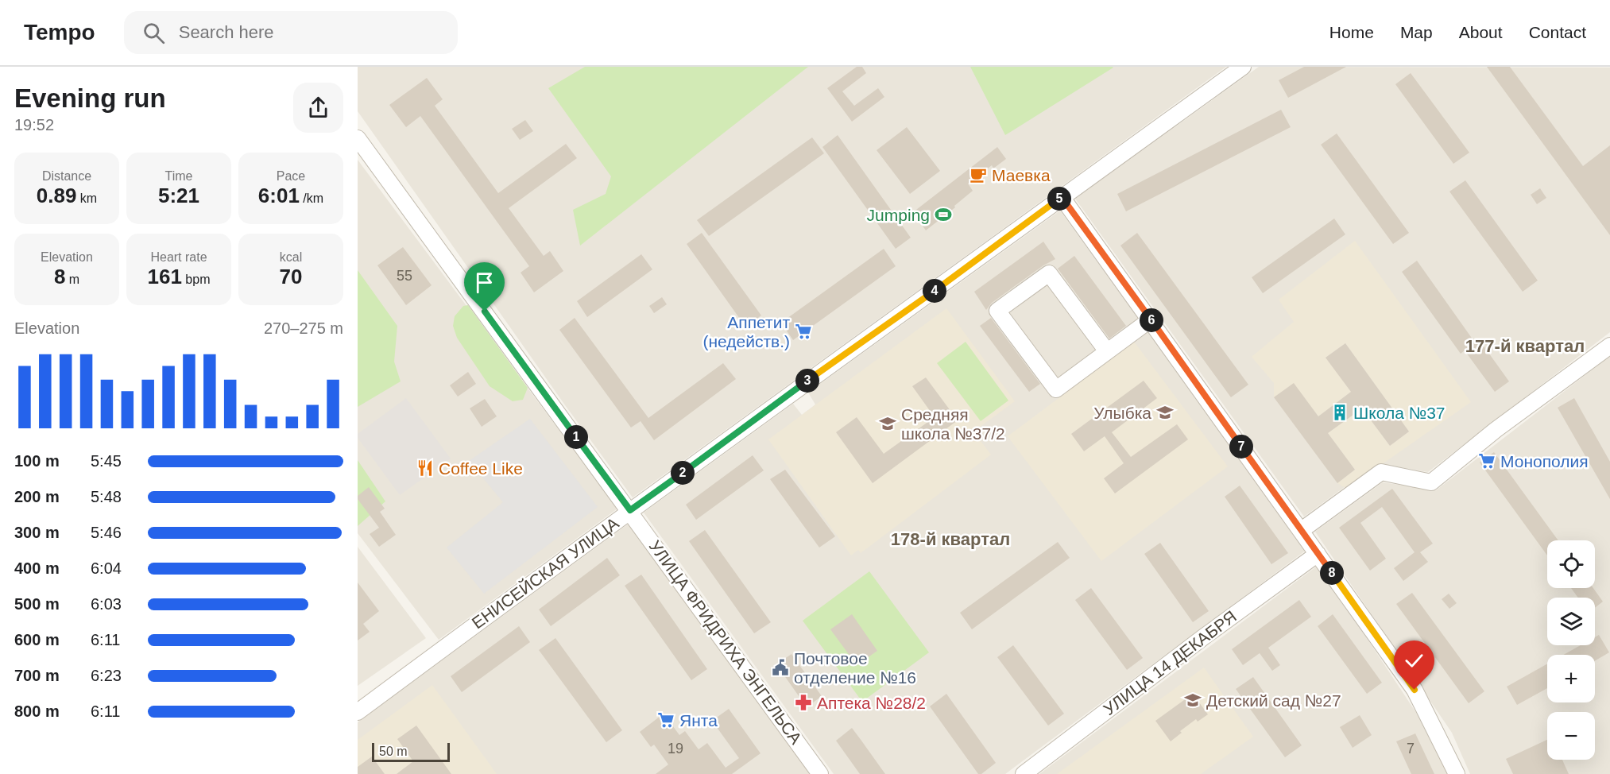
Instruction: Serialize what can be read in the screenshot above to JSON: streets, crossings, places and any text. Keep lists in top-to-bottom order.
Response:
{
  "streets": {
    "street": ["ЕНИСЕЙСКАЯ УЛИЦА", "УЛИЦА ФРИДРИХА ЭНГЕЛЬСА", "УЛИЦА 14 ДЕКАБРЯ"]
  },
  "crossings": [
    ["ЕНИСЕЙСКАЯ УЛИЦА", "УЛИЦА ФРИДРИХА ЭНГЕЛЬСА"]
  ],
  "districts": ["177-й квартал", "178-й квартал"],
  "places": {
    "cafe": ["Маевка"],
    "sports": ["Jumping"],
    "supermarket": ["Аппетит (недейств.)", "Монополия", "Янта"],
    "school or university": ["Улыбка", "Средняя школа №37/2", "Детский сад №27"],
    "building": ["Школа №37"],
    "restaurant": ["Coffee Like"],
    "public building": ["Почтовое отделение №16"],
    "pharmacy": ["Аптека №28/2"]
  },
  "house_numbers": ["55", "19", "7"],
  "scale_bar": "50 m",
  "page": {
    "header": "Tempo",
    "search": "Search here",
    "nav": [
      "Home",
      "Map",
      "About",
      "Contact"
    ],
    "heading": ["Evening run", "19:52"],
    "stats": [
      ["Distance", "0.89 km"],
      ["Time", "5:21"],
      ["Pace", "6:01 /km"],
      ["Elevation", "8 m"],
      ["Heart rate", "161 bpm"],
      ["kcal", "70"]
    ],
    "pins": [
      "5",
      "4",
      "6",
      "3",
      "1",
      "7",
      "2",
      "8"
    ],
    "chart": ["Elevation", "270–275 m"],
    "list": [
      {
        "name": "100 m",
        "note": "5:45"
      },
      {
        "name": "200 m",
        "note": "5:48"
      },
      {
        "name": "300 m",
        "note": "5:46"
      },
      {
        "name": "400 m",
        "note": "6:04"
      },
      {
        "name": "500 m",
        "note": "6:03"
      },
      {
        "name": "600 m",
        "note": "6:11"
      },
      {
        "name": "700 m",
        "note": "6:23"
      },
      {
        "name": "800 m",
        "note": "6:11"
      }
    ],
    "map_buttons": ["+", "−"],
    "scale": "50 m"
  }
}
